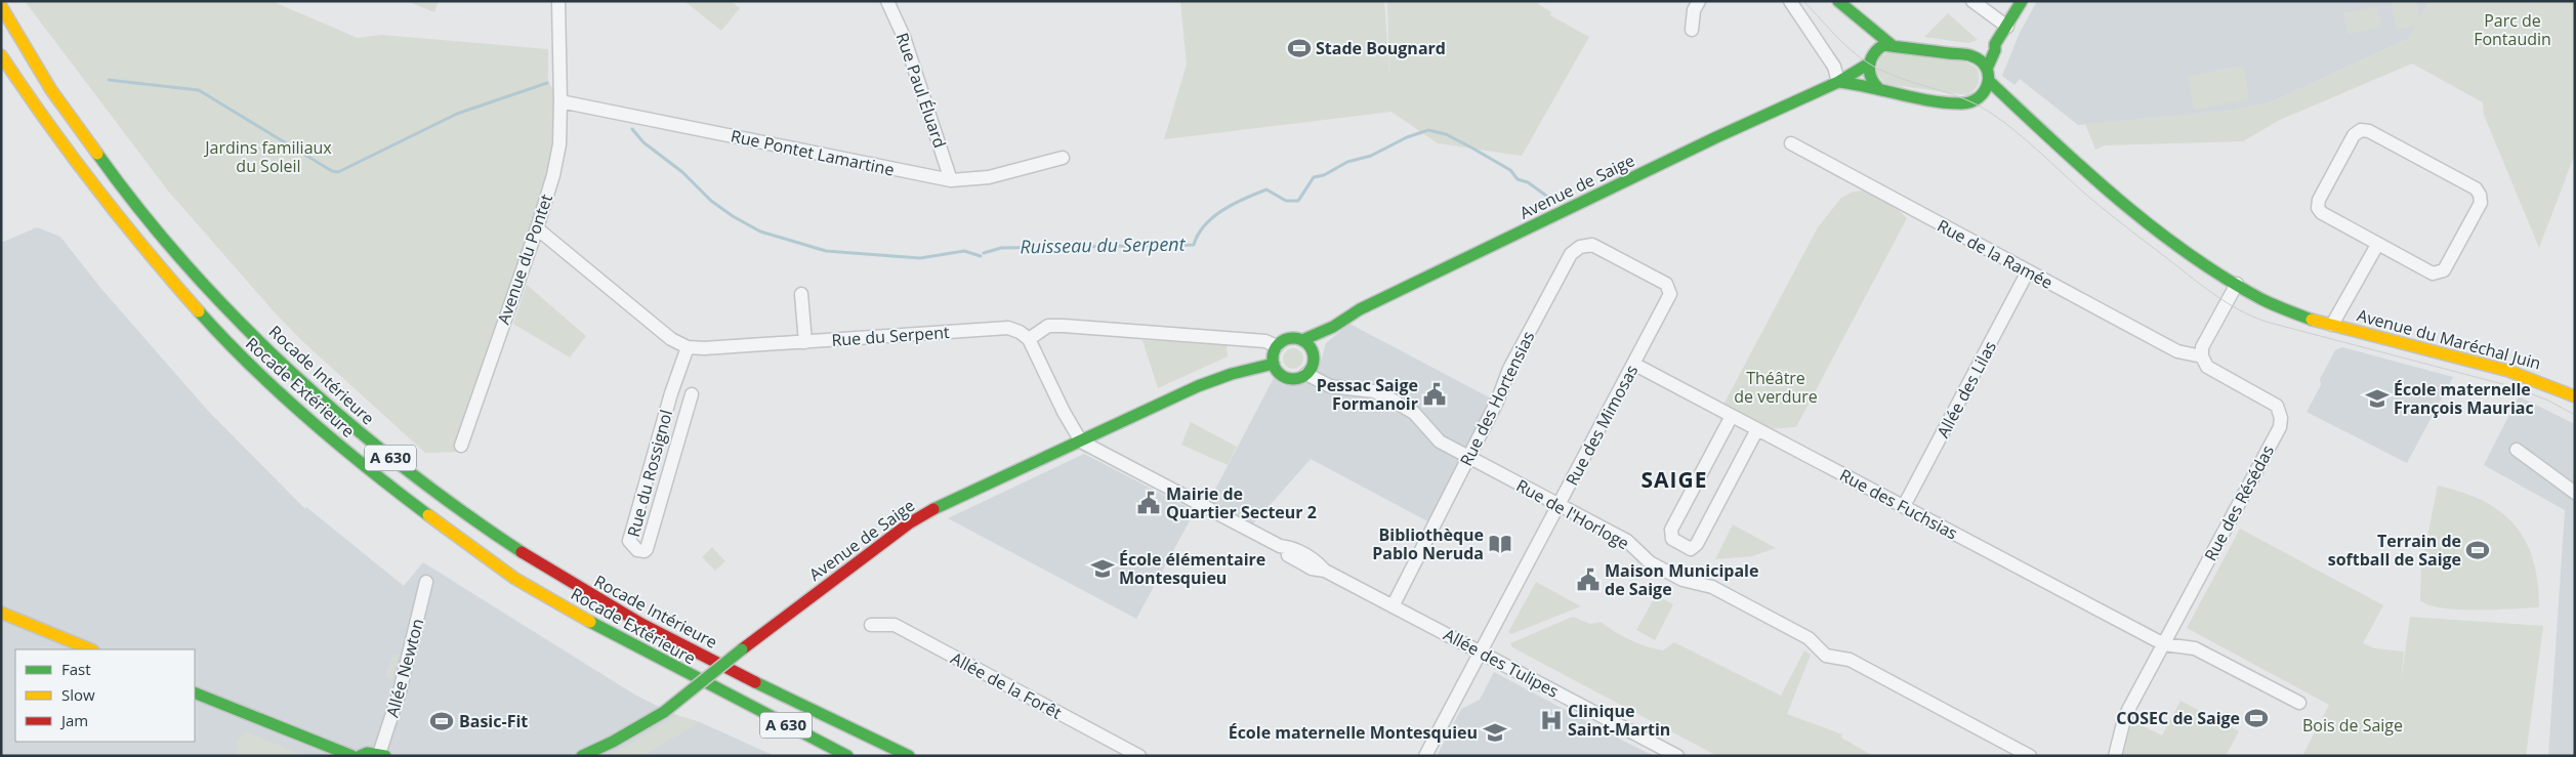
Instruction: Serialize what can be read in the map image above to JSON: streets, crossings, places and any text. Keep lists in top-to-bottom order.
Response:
{
  "streets": {
    "main road": [
      "Avenue de Saige",
      "Avenue du Maréchal Juin",
      "Rocade Intérieure",
      "Rocade Extérieure",
      "A 630"
    ],
    "street": [
      "Rue Paul Éluard",
      "Rue Pontet Lamartine",
      "Rue de la Ramée",
      "Avenue du Pontet",
      "Rue du Serpent",
      "Allée des Lilas",
      "Rue des Hortensias",
      "Rue des Mimosas",
      "Rue du Rossignol",
      "Rue des Résédas",
      "Rue des Fuchsias",
      "Rue de l'Horloge",
      "Allée des Tulipes",
      "Allée Newton",
      "Allée de la Forêt"
    ]
  },
  "crossings": [
    ["Rue Paul Éluard", "Rue Pontet Lamartine"],
    ["Rue Pontet Lamartine", "Avenue du Pontet"],
    ["Avenue de Saige", "Rue de l'Horloge"],
    ["Avenue de Saige", "Allée des Tulipes"],
    ["Rue de la Ramée", "Allée des Lilas"],
    ["Rue de la Ramée", "Rue des Résédas"],
    ["Rue du Serpent", "Rue du Rossignol"],
    ["Allée des Lilas", "Rue des Fuchsias"],
    ["Rue des Hortensias", "Rue des Mimosas"],
    ["Rue des Hortensias", "Rue de l'Horloge"],
    ["Rue des Hortensias", "Allée des Tulipes"],
    ["Rue des Mimosas", "Rue des Fuchsias"],
    ["Rue des Mimosas", "Rue de l'Horloge"],
    ["Rue des Mimosas", "Allée des Tulipes"],
    ["Rue des Résédas", "Rue des Fuchsias"]
  ],
  "districts": ["SAIGE"],
  "water": ["Ruisseau du Serpent"],
  "parks": [
    "Parc de Fontaudin",
    "Jardins familiaux du Soleil",
    "Théâtre de verdure",
    "Bois de Saige"
  ],
  "places": {
    "sports": [
      "Stade Bougnard",
      "Terrain de softball de Saige",
      "COSEC de Saige",
      "Basic-Fit"
    ],
    "public building": ["Pessac Saige Formanoir", "Mairie de Quartier Secteur 2", "Maison Municipale de Saige"],
    "school or university": ["École maternelle François Mauriac", "École élémentaire Montesquieu", "École maternelle Montesquieu"],
    "library": ["Bibliothèque Pablo Neruda"],
    "hospital": ["Clinique Saint-Martin"]
  },
  "legend": ["Fast", "Slow", "Jam"]
}
